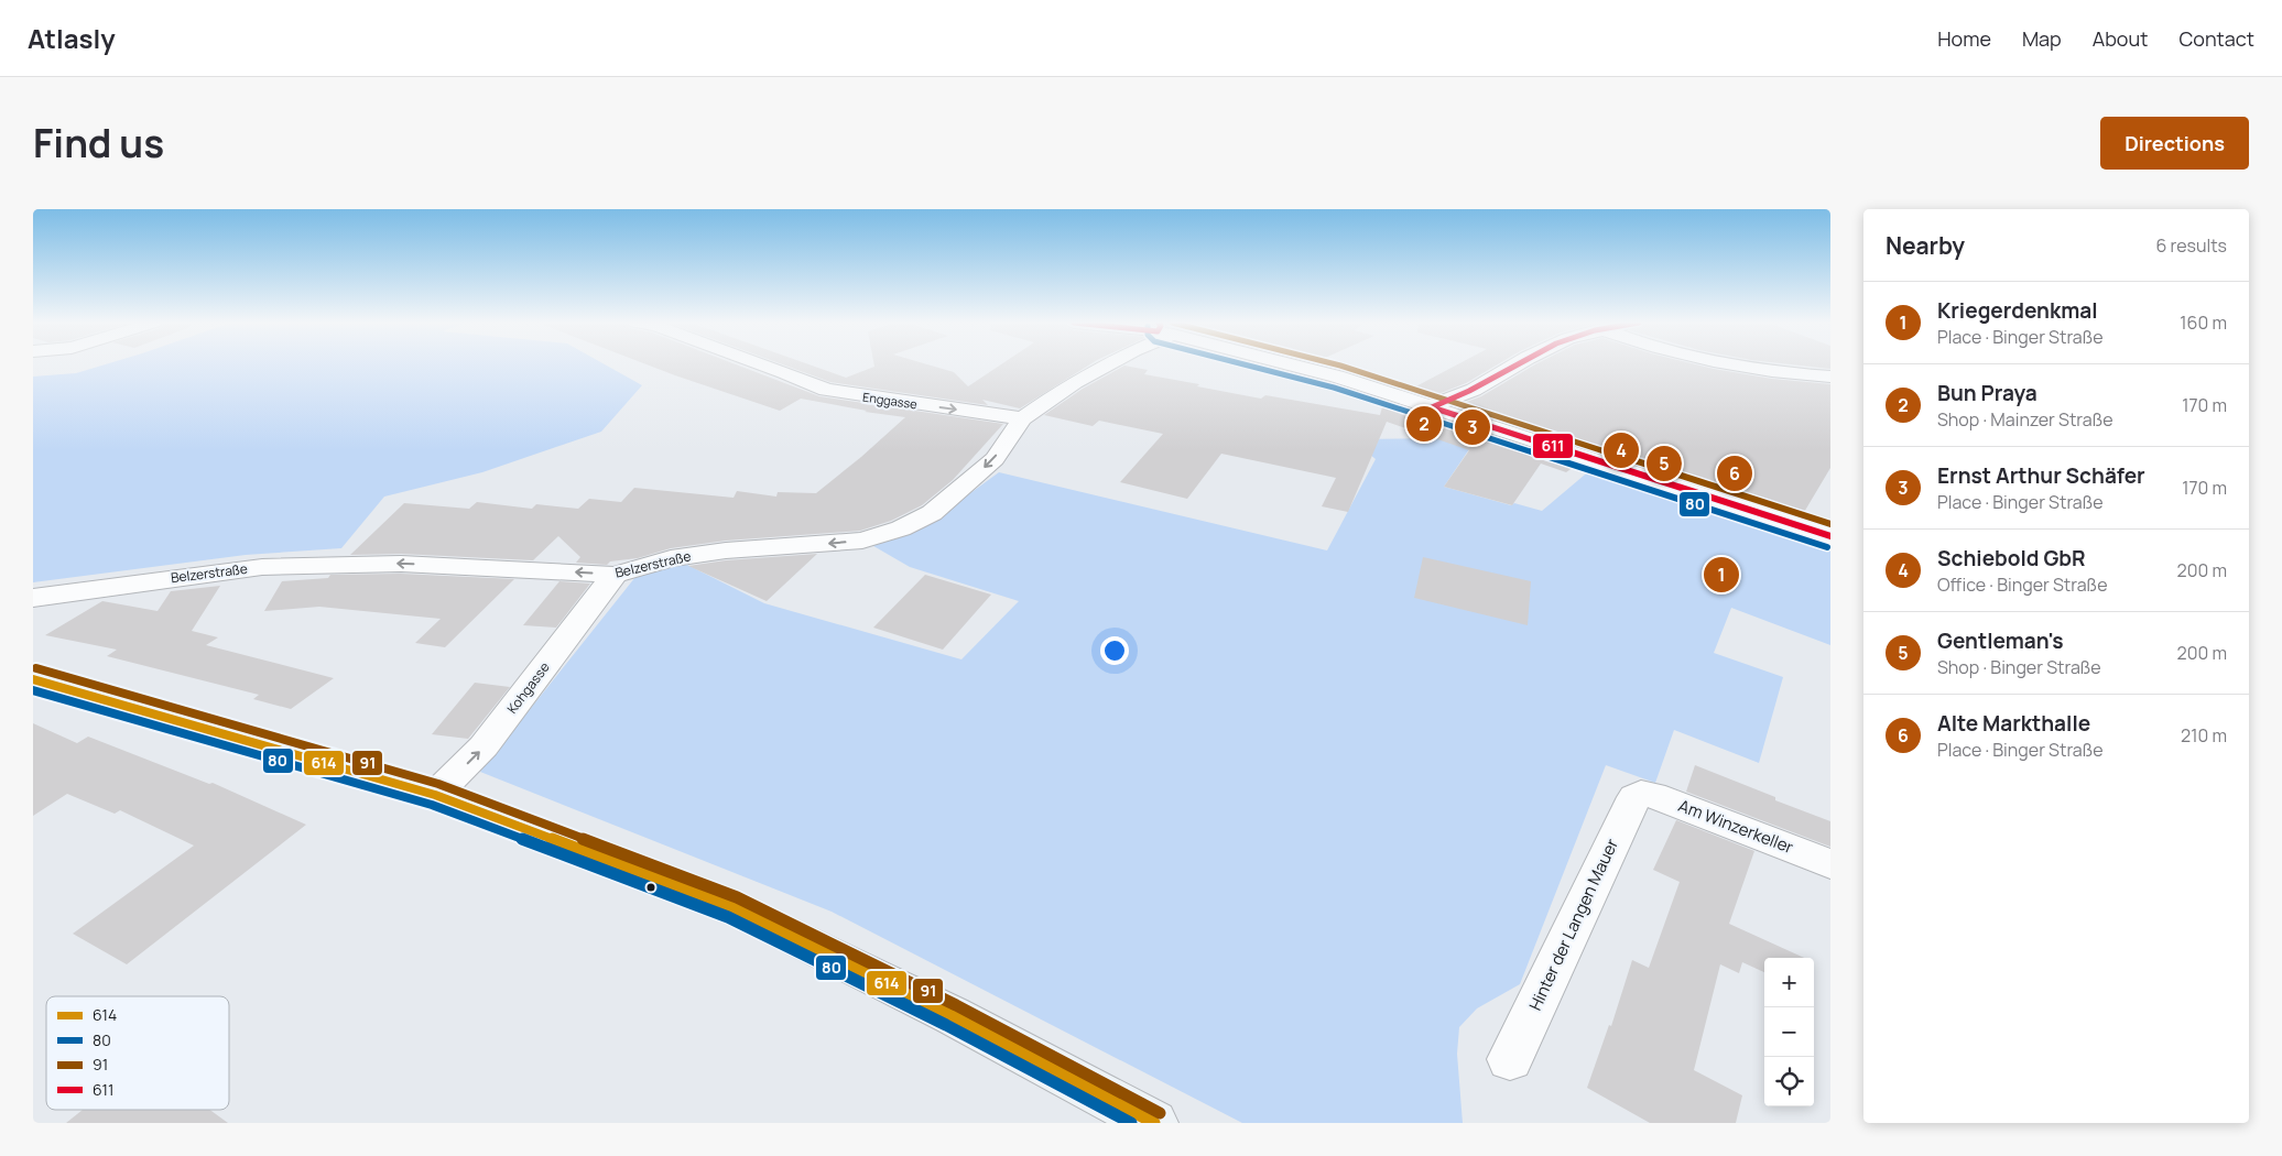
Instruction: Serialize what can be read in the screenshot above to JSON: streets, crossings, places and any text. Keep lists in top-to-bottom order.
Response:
{
  "streets": {
    "street": [
      "Enggasse",
      "Belzerstraße",
      "Kohgasse",
      "Am Winzerkeller",
      "Hinter der Langen Mauer"
    ]
  },
  "crossings": [
    ["Enggasse", "Belzerstraße"],
    ["Belzerstraße", "Kohgasse"],
    ["Am Winzerkeller", "Hinter der Langen Mauer"]
  ],
  "one_way": ["Enggasse", "Belzerstraße", "Kohgasse"],
  "lines": [
    "transit line 80",
    "transit line 91",
    "transit line 611",
    "transit line 614"
  ],
  "legend": [
    "614",
    "80",
    "91",
    "611"
  ],
  "page": {
    "header": "Atlasly",
    "nav": [
      "Home",
      "Map",
      "About",
      "Contact"
    ],
    "title": "Find us",
    "buttons": "Directions",
    "heading": ["Nearby", "6 results"],
    "list": [
      {
        "mark": "1",
        "name": "Kriegerdenkmal",
        "note": "Place · Binger Straße",
        "value": "160 m"
      },
      {
        "mark": "2",
        "name": "Bun Praya",
        "note": "Shop · Mainzer Straße",
        "value": "170 m"
      },
      {
        "mark": "3",
        "name": "Ernst Arthur Schäfer",
        "note": "Place · Binger Straße",
        "value": "170 m"
      },
      {
        "mark": "4",
        "name": "Schiebold GbR",
        "note": "Office · Binger Straße",
        "value": "200 m"
      },
      {
        "mark": "5",
        "name": "Gentleman's",
        "note": "Shop · Binger Straße",
        "value": "200 m"
      },
      {
        "mark": "6",
        "name": "Alte Markthalle",
        "note": "Place · Binger Straße",
        "value": "210 m"
      }
    ],
    "pins": [
      "2",
      "3",
      "4",
      "5",
      "6",
      "1"
    ],
    "map_buttons": ["+", "−"]
  }
}
